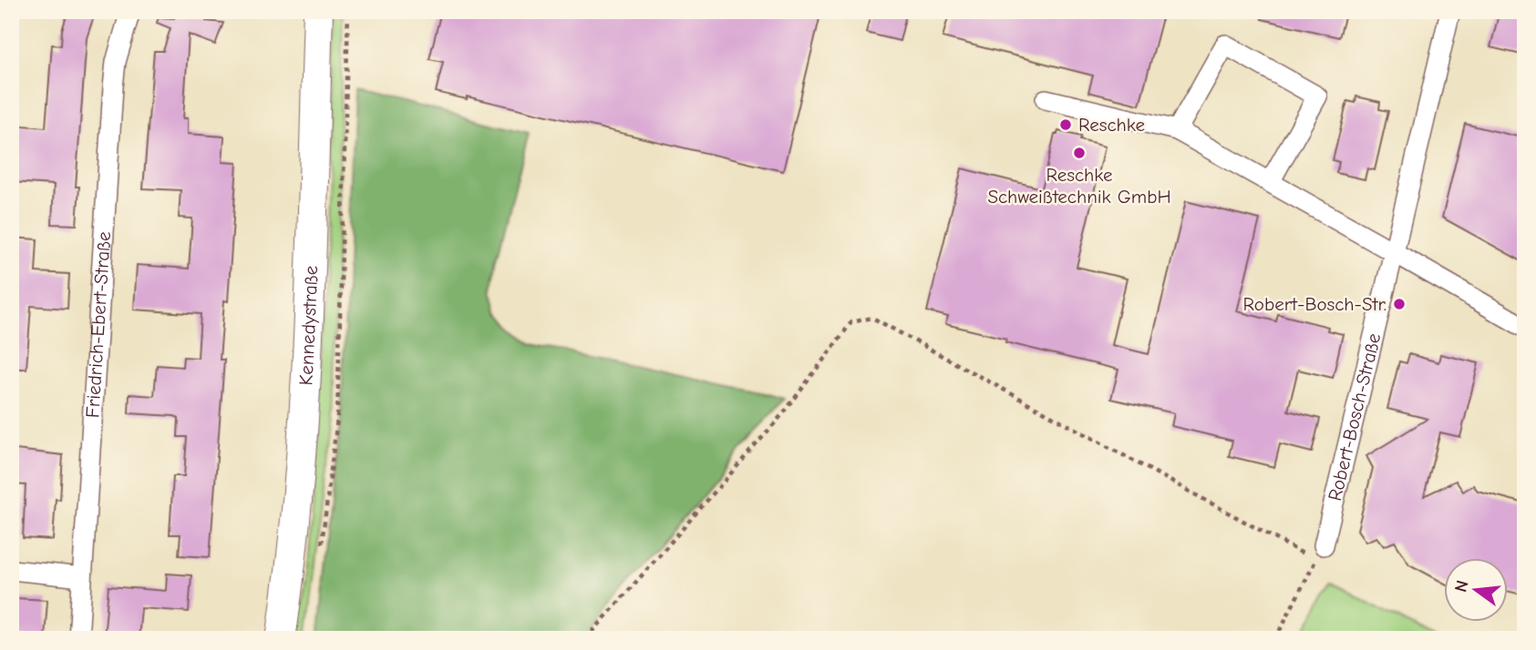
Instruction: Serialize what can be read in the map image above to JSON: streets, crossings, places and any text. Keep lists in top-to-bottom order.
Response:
{
  "streets": {
    "main road": ["Kennedystraße"],
    "street": ["Friedrich-Ebert-Straße", "Robert-Bosch-Straße"]
  },
  "places": ["Reschke", "Reschke Schweißtechnik GmbH", "Robert-Bosch-Str."],
  "north": "left"
}
